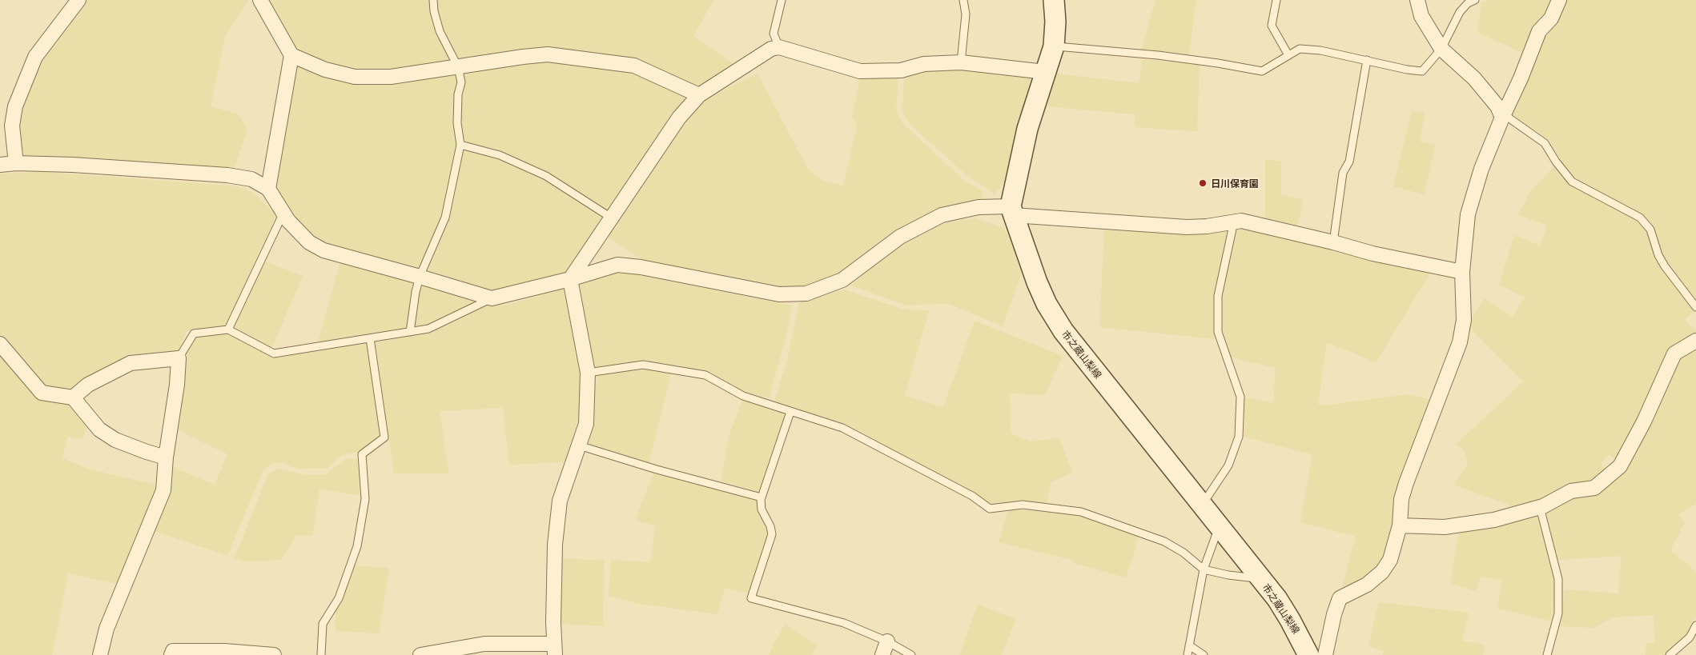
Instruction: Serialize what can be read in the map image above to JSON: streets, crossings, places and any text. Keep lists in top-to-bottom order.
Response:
{
  "streets": {
    "main road": ["市之蔵山梨線"]
  },
  "places": ["日川保育園"]
}
